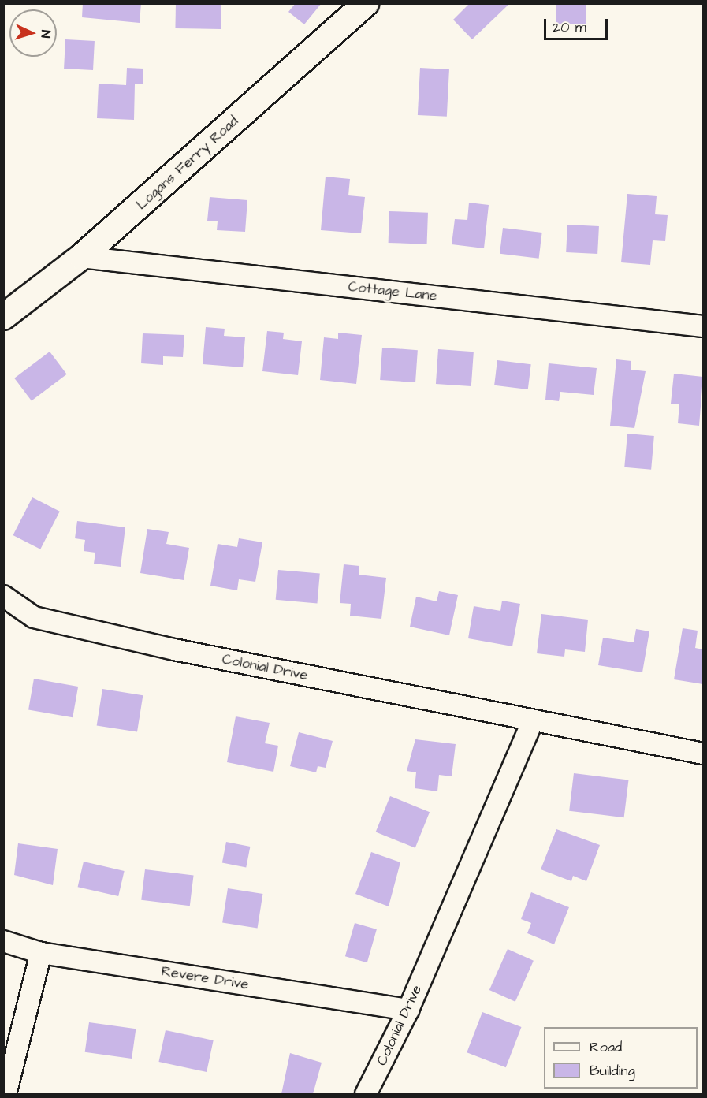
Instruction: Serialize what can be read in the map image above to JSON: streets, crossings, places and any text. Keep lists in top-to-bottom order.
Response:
{
  "streets": {
    "street": [
      "Logans Ferry Road",
      "Cottage Lane",
      "Colonial Drive",
      "Revere Drive"
    ]
  },
  "crossings": [
    ["Logans Ferry Road", "Cottage Lane"],
    ["Colonial Drive", "Revere Drive"]
  ],
  "legend": ["Road", "Building"],
  "scale_bar": "20 m",
  "north": "right"
}
